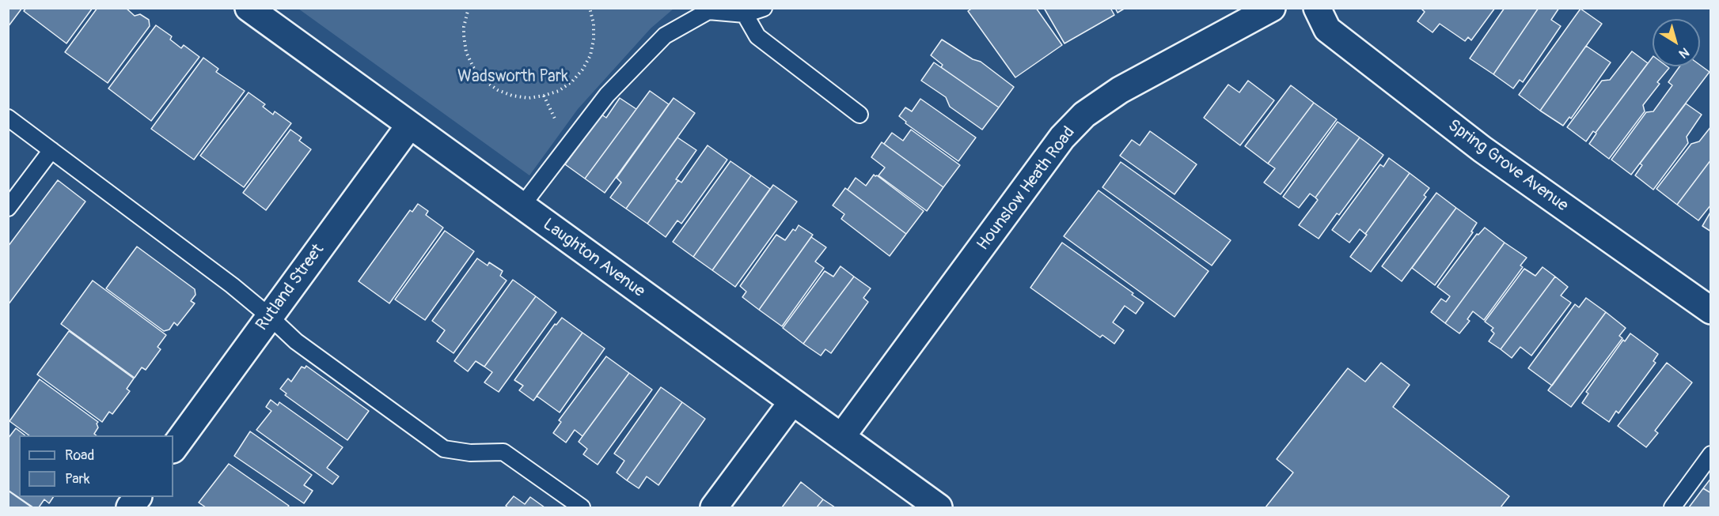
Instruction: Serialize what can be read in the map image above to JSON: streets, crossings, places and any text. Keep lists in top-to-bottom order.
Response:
{
  "streets": {
    "street": [
      "Spring Grove Avenue",
      "Hounslow Heath Road",
      "Laughton Avenue",
      "Rutland Street"
    ]
  },
  "crossings": [
    ["Hounslow Heath Road", "Laughton Avenue"],
    ["Laughton Avenue", "Rutland Street"]
  ],
  "parks": ["Wadsworth Park"],
  "legend": ["Road", "Park"],
  "north": "bottom right"
}
